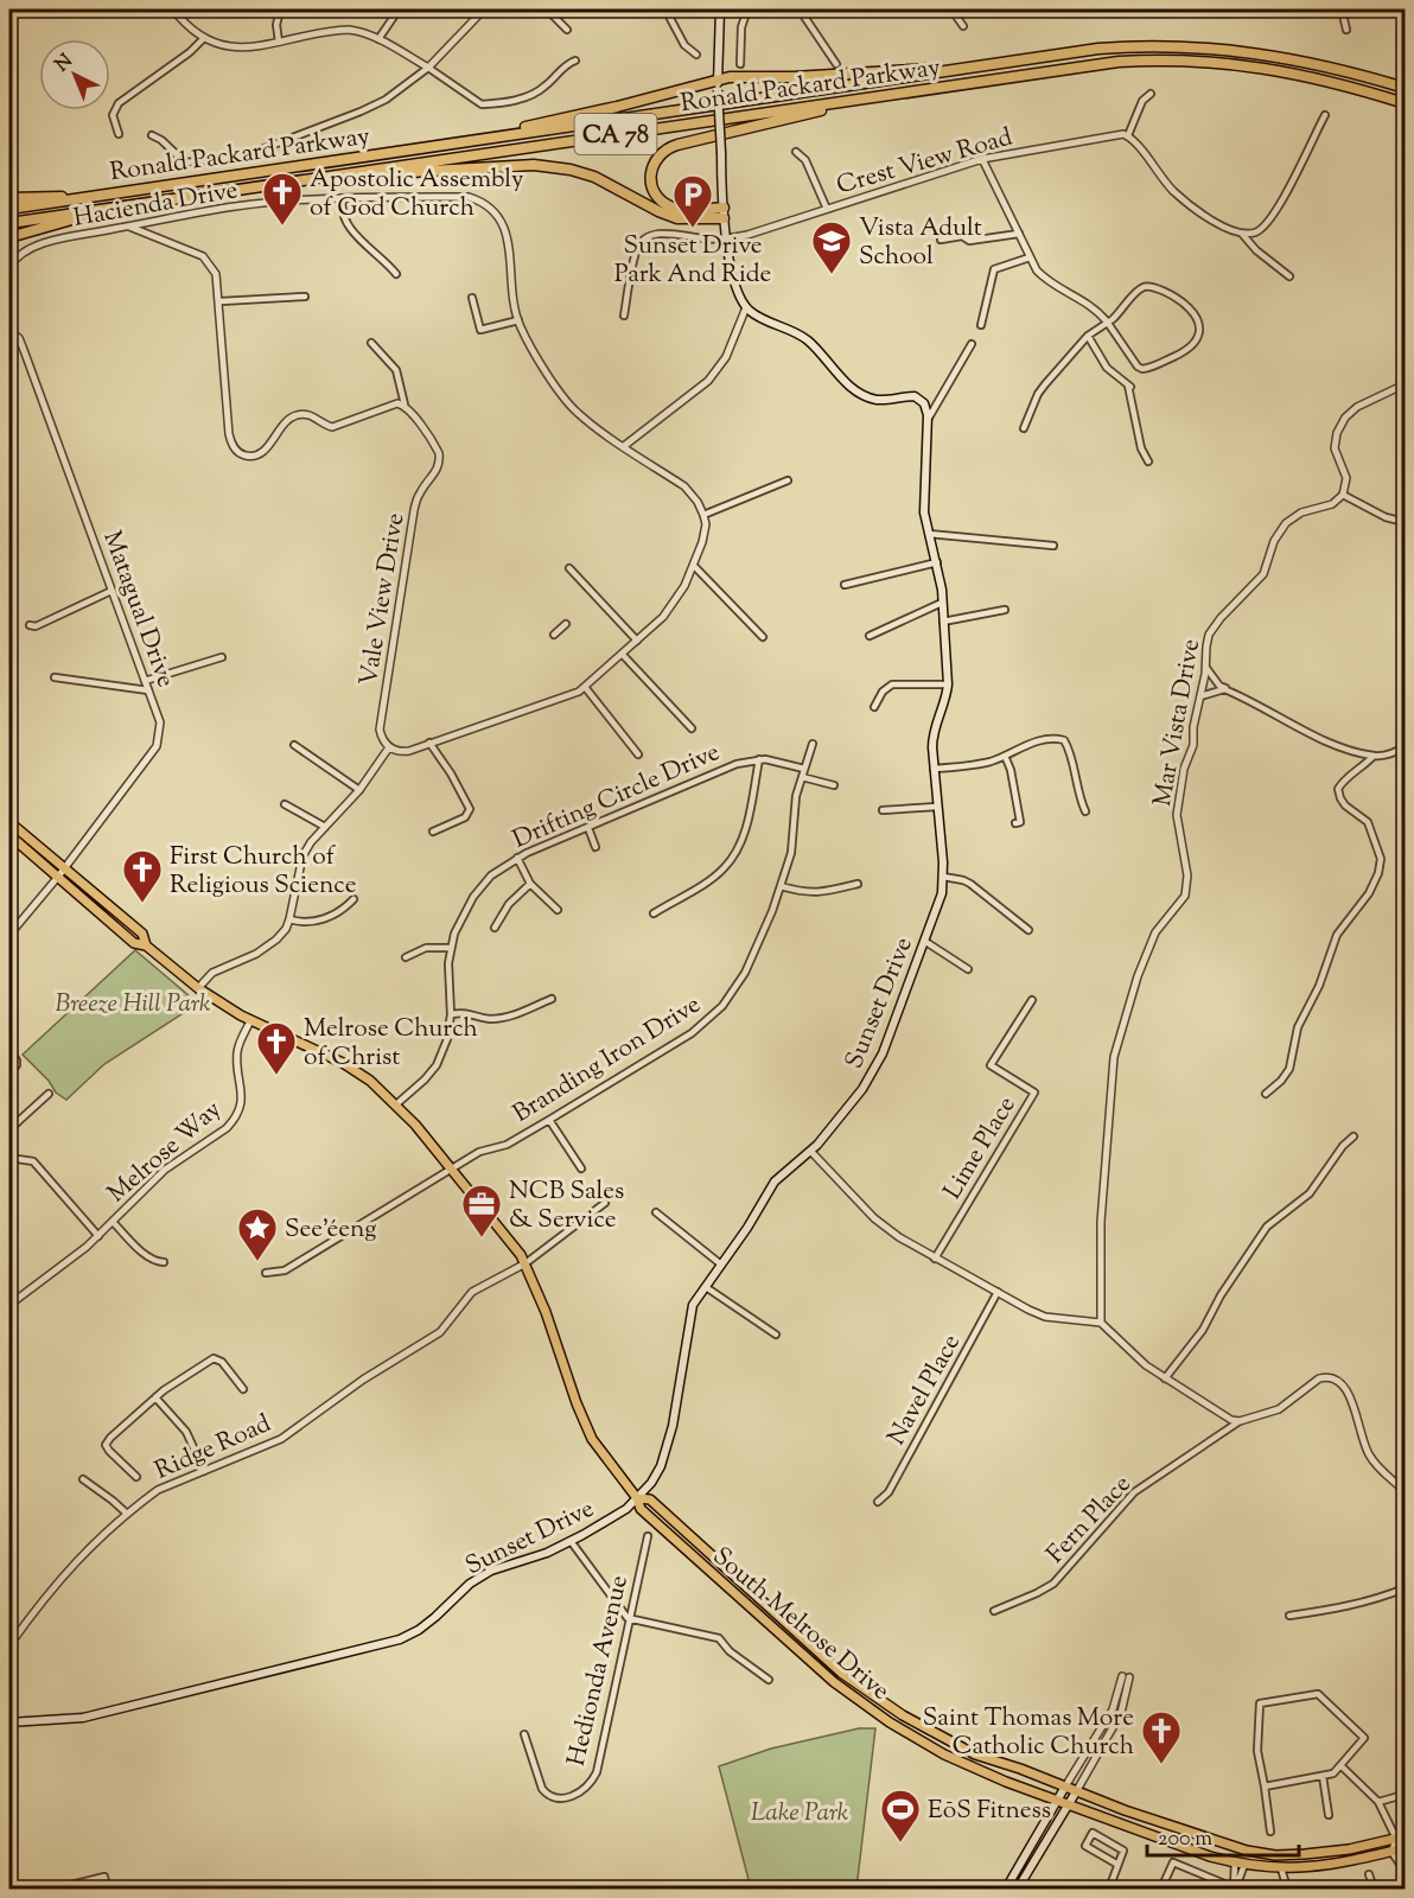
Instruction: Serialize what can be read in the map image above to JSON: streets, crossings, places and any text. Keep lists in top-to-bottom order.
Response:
{
  "streets": {
    "highway": ["Ronald Packard Parkway", "CA 78"],
    "main road": ["Sunset Drive", "South Melrose Drive"],
    "street": [
      "Crest View Road",
      "Hacienda Drive",
      "Vale View Drive",
      "Matagual Drive",
      "Mar Vista Drive",
      "Drifting Circle Drive",
      "Branding Iron Drive",
      "Lime Place",
      "Melrose Way",
      "Navel Place",
      "Ridge Road",
      "Fern Place",
      "Hedionda Avenue"
    ]
  },
  "crossings": [
    ["Matagual Drive", "South Melrose Drive"],
    ["Drifting Circle Drive", "Branding Iron Drive"],
    ["Drifting Circle Drive", "South Melrose Drive"],
    ["Sunset Drive", "South Melrose Drive"],
    ["Branding Iron Drive", "South Melrose Drive"],
    ["Melrose Way", "South Melrose Drive"],
    ["Ridge Road", "South Melrose Drive"]
  ],
  "parks": ["Breeze Hill Park", "Lake Park"],
  "places": {
    "church": [
      "Apostolic Assembly of God Church",
      "First Church of Religious Science",
      "Melrose Church of Christ",
      "Saint Thomas More Catholic Church"
    ],
    "parking": ["Sunset Drive Park And Ride"],
    "school or university": ["Vista Adult School"],
    "office": ["NCB Sales & Service"],
    "place": ["See'éeng"],
    "sports": ["EōS Fitness"]
  },
  "scale_bar": "200 m",
  "north": "top left"
}
